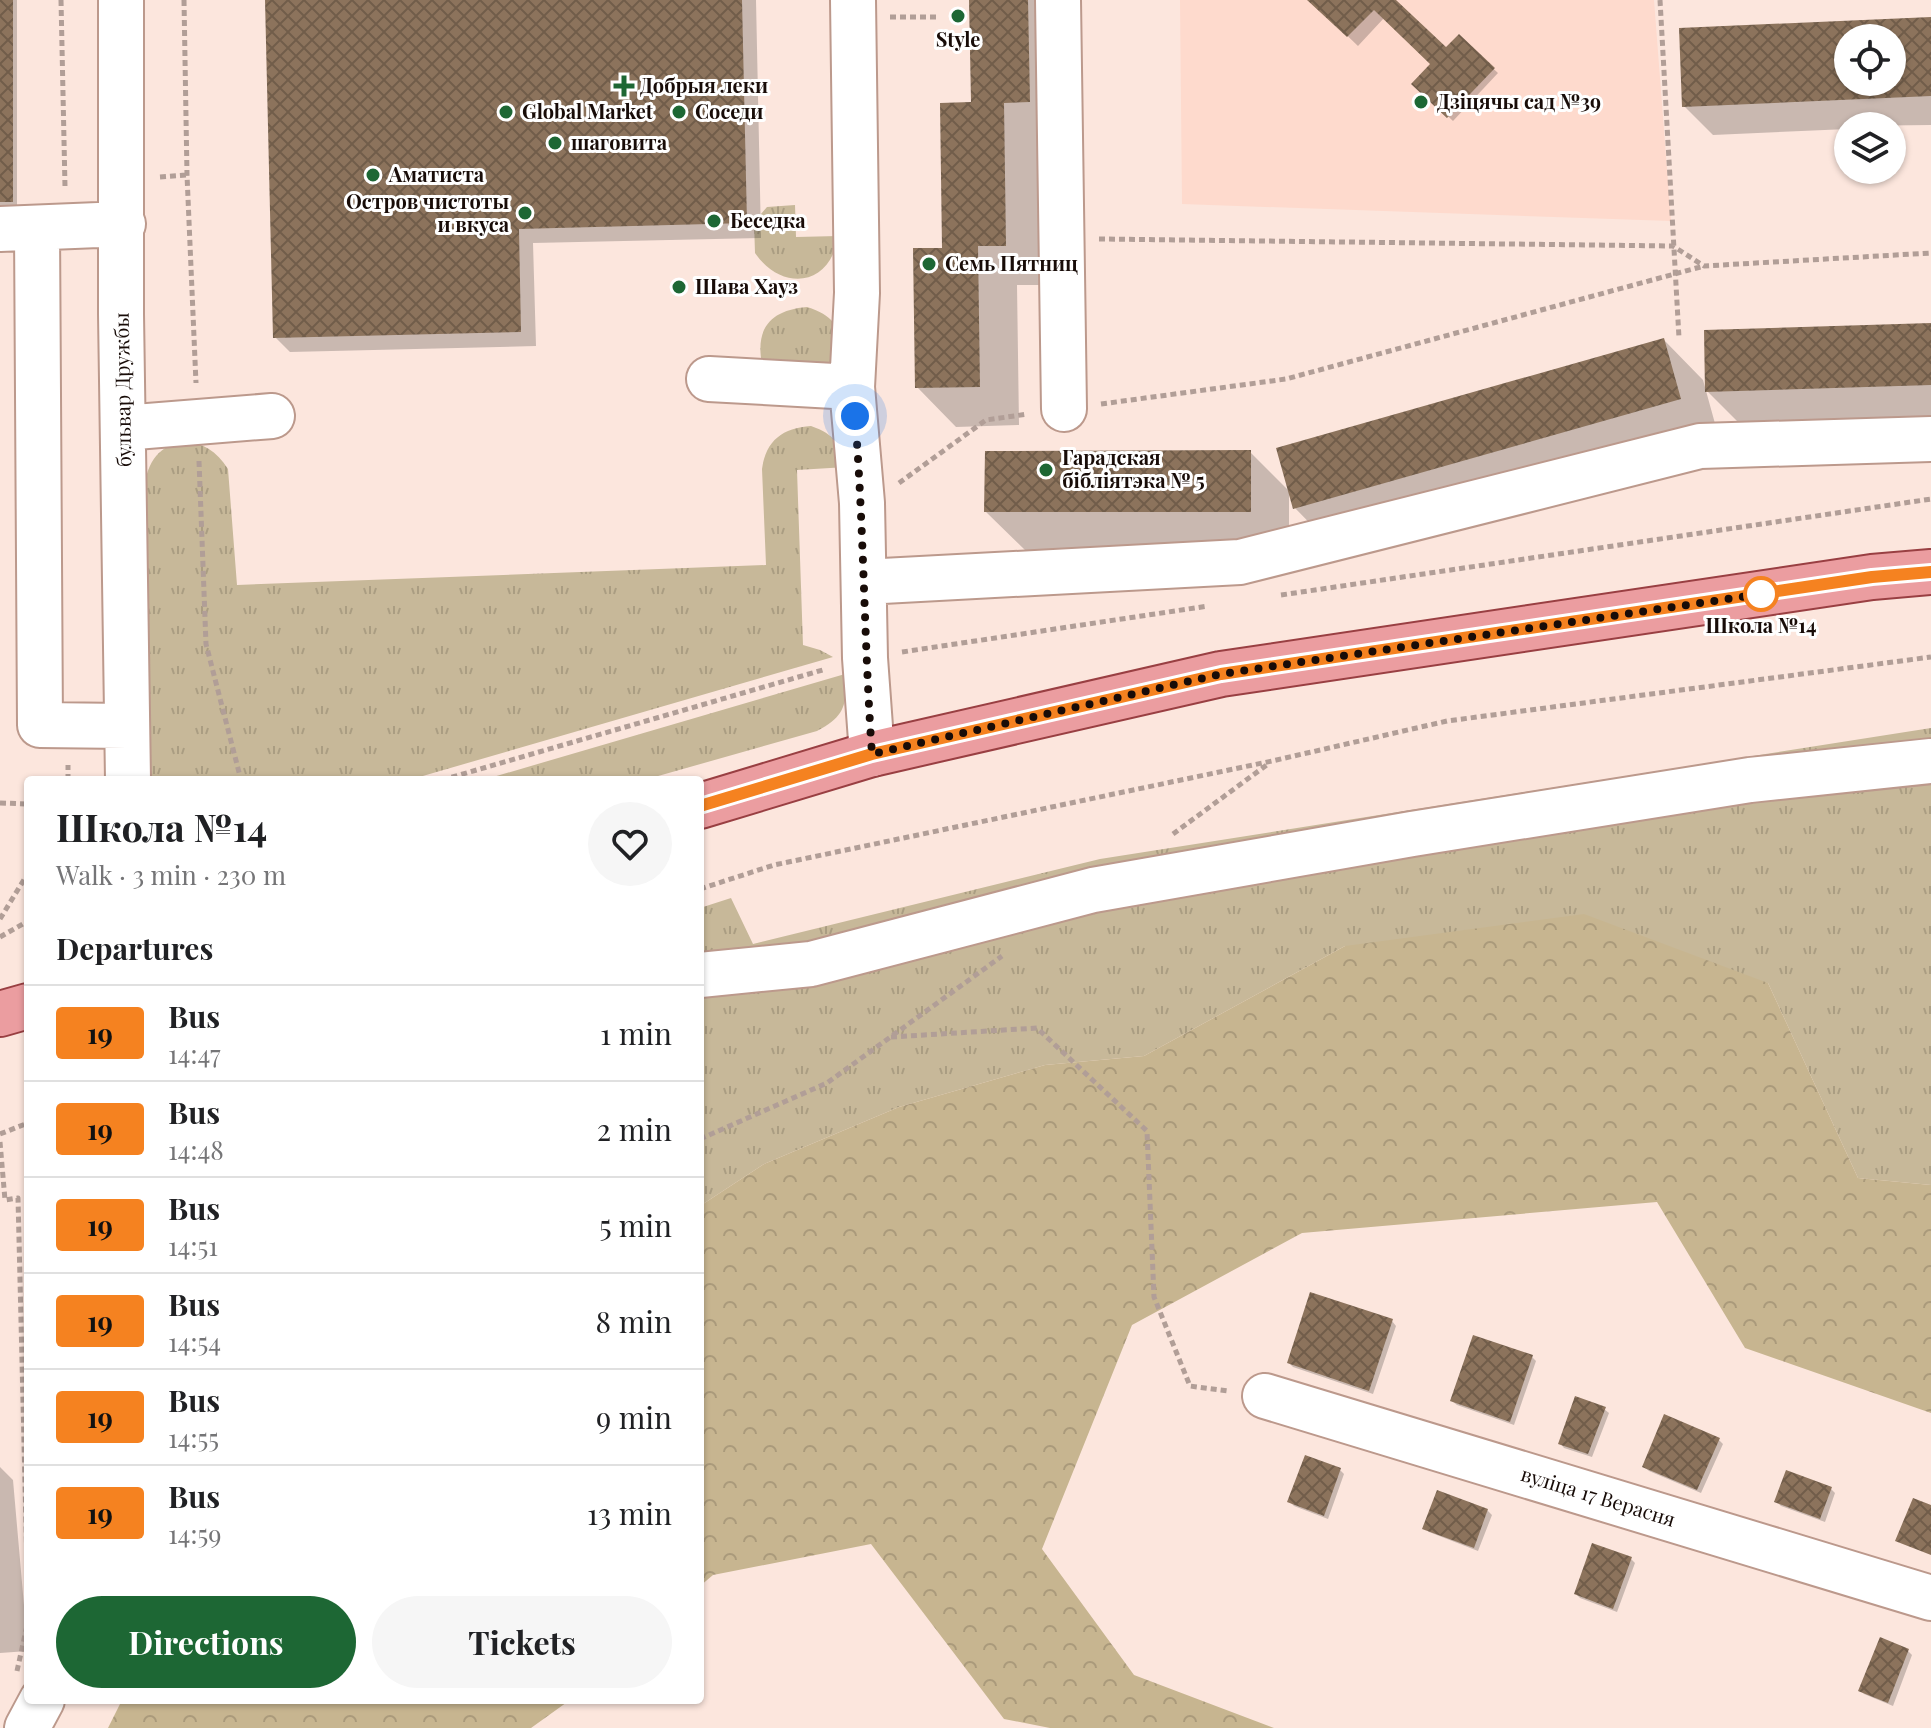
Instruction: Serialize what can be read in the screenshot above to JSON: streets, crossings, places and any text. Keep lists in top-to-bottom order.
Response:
{
  "streets": {
    "street": ["бульвар Дружбы", "вуліца 17 Верасня"]
  },
  "places": {
    "other": [
      "Style",
      "Дзіцячы сад №39",
      "Global Market",
      "Соседи",
      "шаговита",
      "Аматиста",
      "Остров чистоты и вкуса",
      "Беседка",
      "Семь Пятниц",
      "Шава Хауз",
      "Гарадская бібліятэка № 5",
      "Школа №14"
    ],
    "health": ["Добрыя леки"]
  },
  "lines": ["bus line 19"],
  "page": {
    "heading": [
      ["Школа №14", "Walk · 3 min · 230 m"],
      "Departures"
    ],
    "list": [
      {
        "mark": "19",
        "name": "Bus",
        "note": "14:47",
        "value": "1 min"
      },
      {
        "mark": "19",
        "name": "Bus",
        "note": "14:48",
        "value": "2 min"
      },
      {
        "mark": "19",
        "name": "Bus",
        "note": "14:51",
        "value": "5 min"
      },
      {
        "mark": "19",
        "name": "Bus",
        "note": "14:54",
        "value": "8 min"
      },
      {
        "mark": "19",
        "name": "Bus",
        "note": "14:55",
        "value": "9 min"
      },
      {
        "mark": "19",
        "name": "Bus",
        "note": "14:59",
        "value": "13 min"
      }
    ],
    "buttons": ["Directions", "Tickets"]
  }
}
